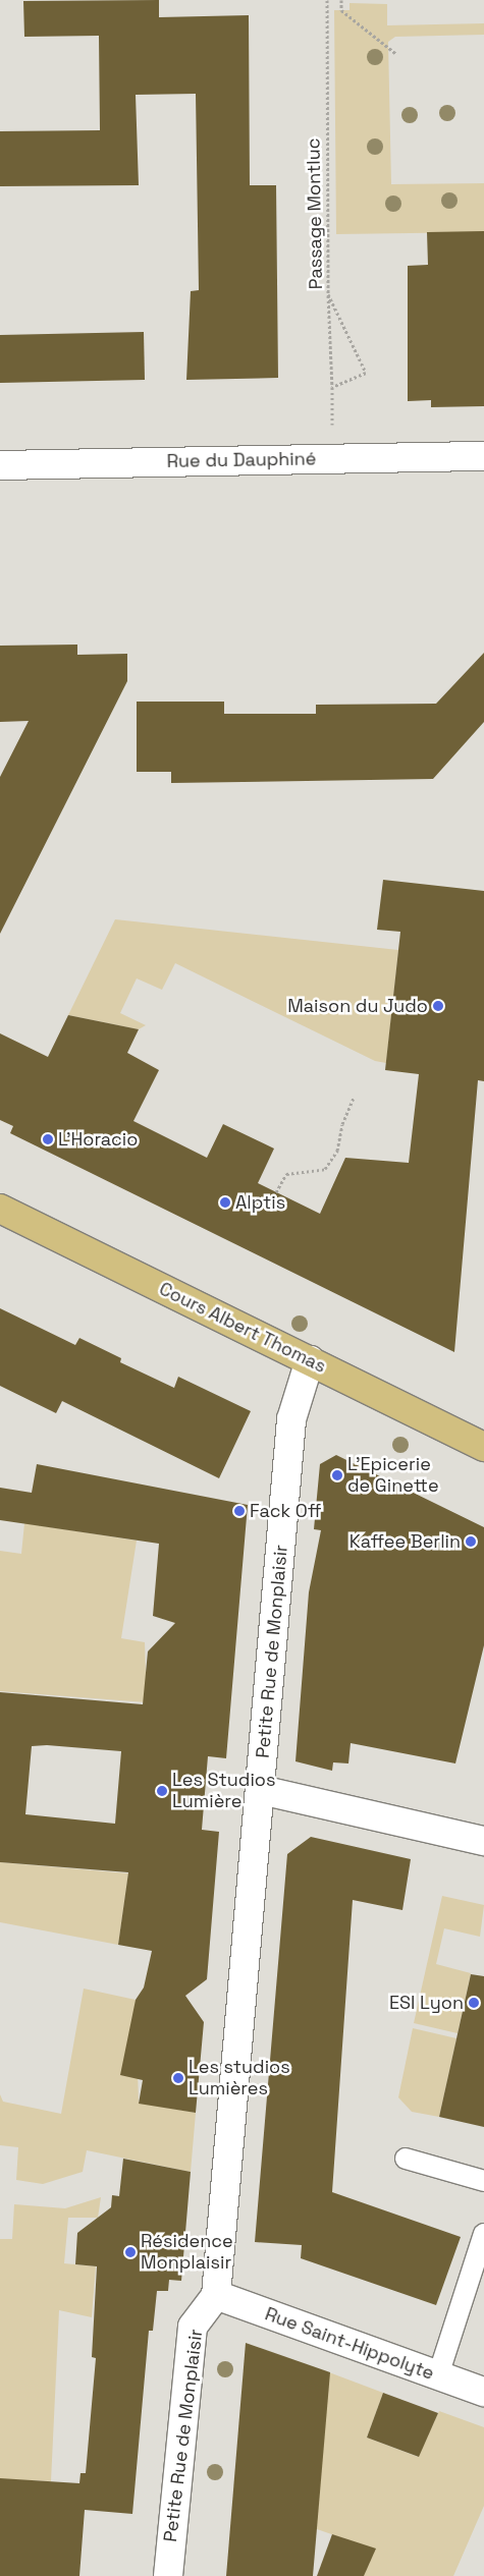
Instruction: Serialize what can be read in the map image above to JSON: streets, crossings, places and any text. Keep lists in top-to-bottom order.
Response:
{
  "streets": {
    "main road": ["Cours Albert Thomas"],
    "street": ["Rue du Dauphiné", "Petite Rue de Monplaisir", "Rue Saint-Hippolyte"],
    "path": ["Passage Montluc"]
  },
  "crossings": [
    ["Cours Albert Thomas", "Petite Rue de Monplaisir"],
    ["Petite Rue de Monplaisir", "Rue Saint-Hippolyte"]
  ],
  "places": [
    "Maison du Judo",
    "L'Horacio",
    "Alptis",
    "L'Epicerie de Ginette",
    "Fack Off",
    "Kaffee Berlin",
    "Les Studios Lumière",
    "ESI Lyon",
    "Les studios Lumières",
    "Résidence Monplaisir"
  ]
}
